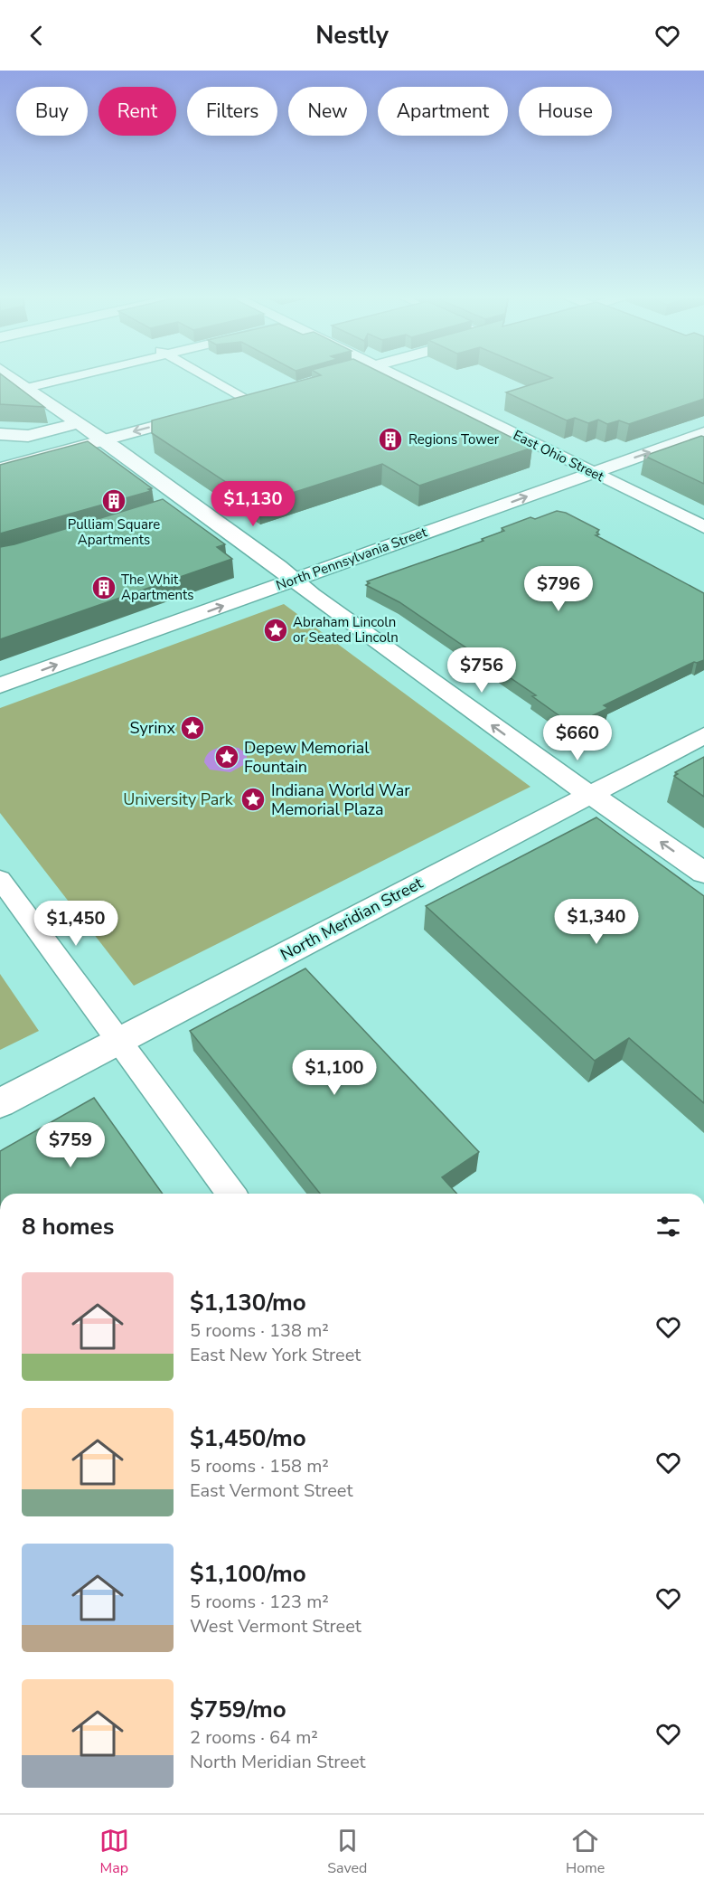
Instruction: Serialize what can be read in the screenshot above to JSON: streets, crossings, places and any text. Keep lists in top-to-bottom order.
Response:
{
  "streets": {
    "main road": ["East Ohio Street", "North Pennsylvania Street", "North Meridian Street"]
  },
  "crossings": [
    ["East Ohio Street", "North Pennsylvania Street"]
  ],
  "parks": ["University Park"],
  "places": {
    "building": ["Regions Tower", "Pulliam Square Apartments", "The Whit Apartments"],
    "place": [
      "Abraham Lincoln or Seated Lincoln",
      "Syrinx",
      "Depew Memorial Fountain",
      "Indiana World War Memorial Plaza"
    ]
  },
  "page": {
    "header": "Nestly",
    "chip": [
      "Buy",
      "Rent",
      "Filters",
      "New",
      "Apartment",
      "House"
    ],
    "price": [
      "$1,130",
      "$796",
      "$756",
      "$660",
      "$1,340",
      "$1,450",
      "$1,100",
      "$759"
    ],
    "heading": "8 homes",
    "list": [
      {
        "name": "$1,130/mo",
        "note": "5 rooms · 138 m² · East New York Street"
      },
      {
        "name": "$1,450/mo",
        "note": "5 rooms · 158 m² · East Vermont Street"
      },
      {
        "name": "$1,100/mo",
        "note": "5 rooms · 123 m² · West Vermont Street"
      },
      {
        "name": "$759/mo",
        "note": "2 rooms · 64 m² · North Meridian Street"
      }
    ],
    "tabs": ["Map", "Saved", "Home"]
  }
}
